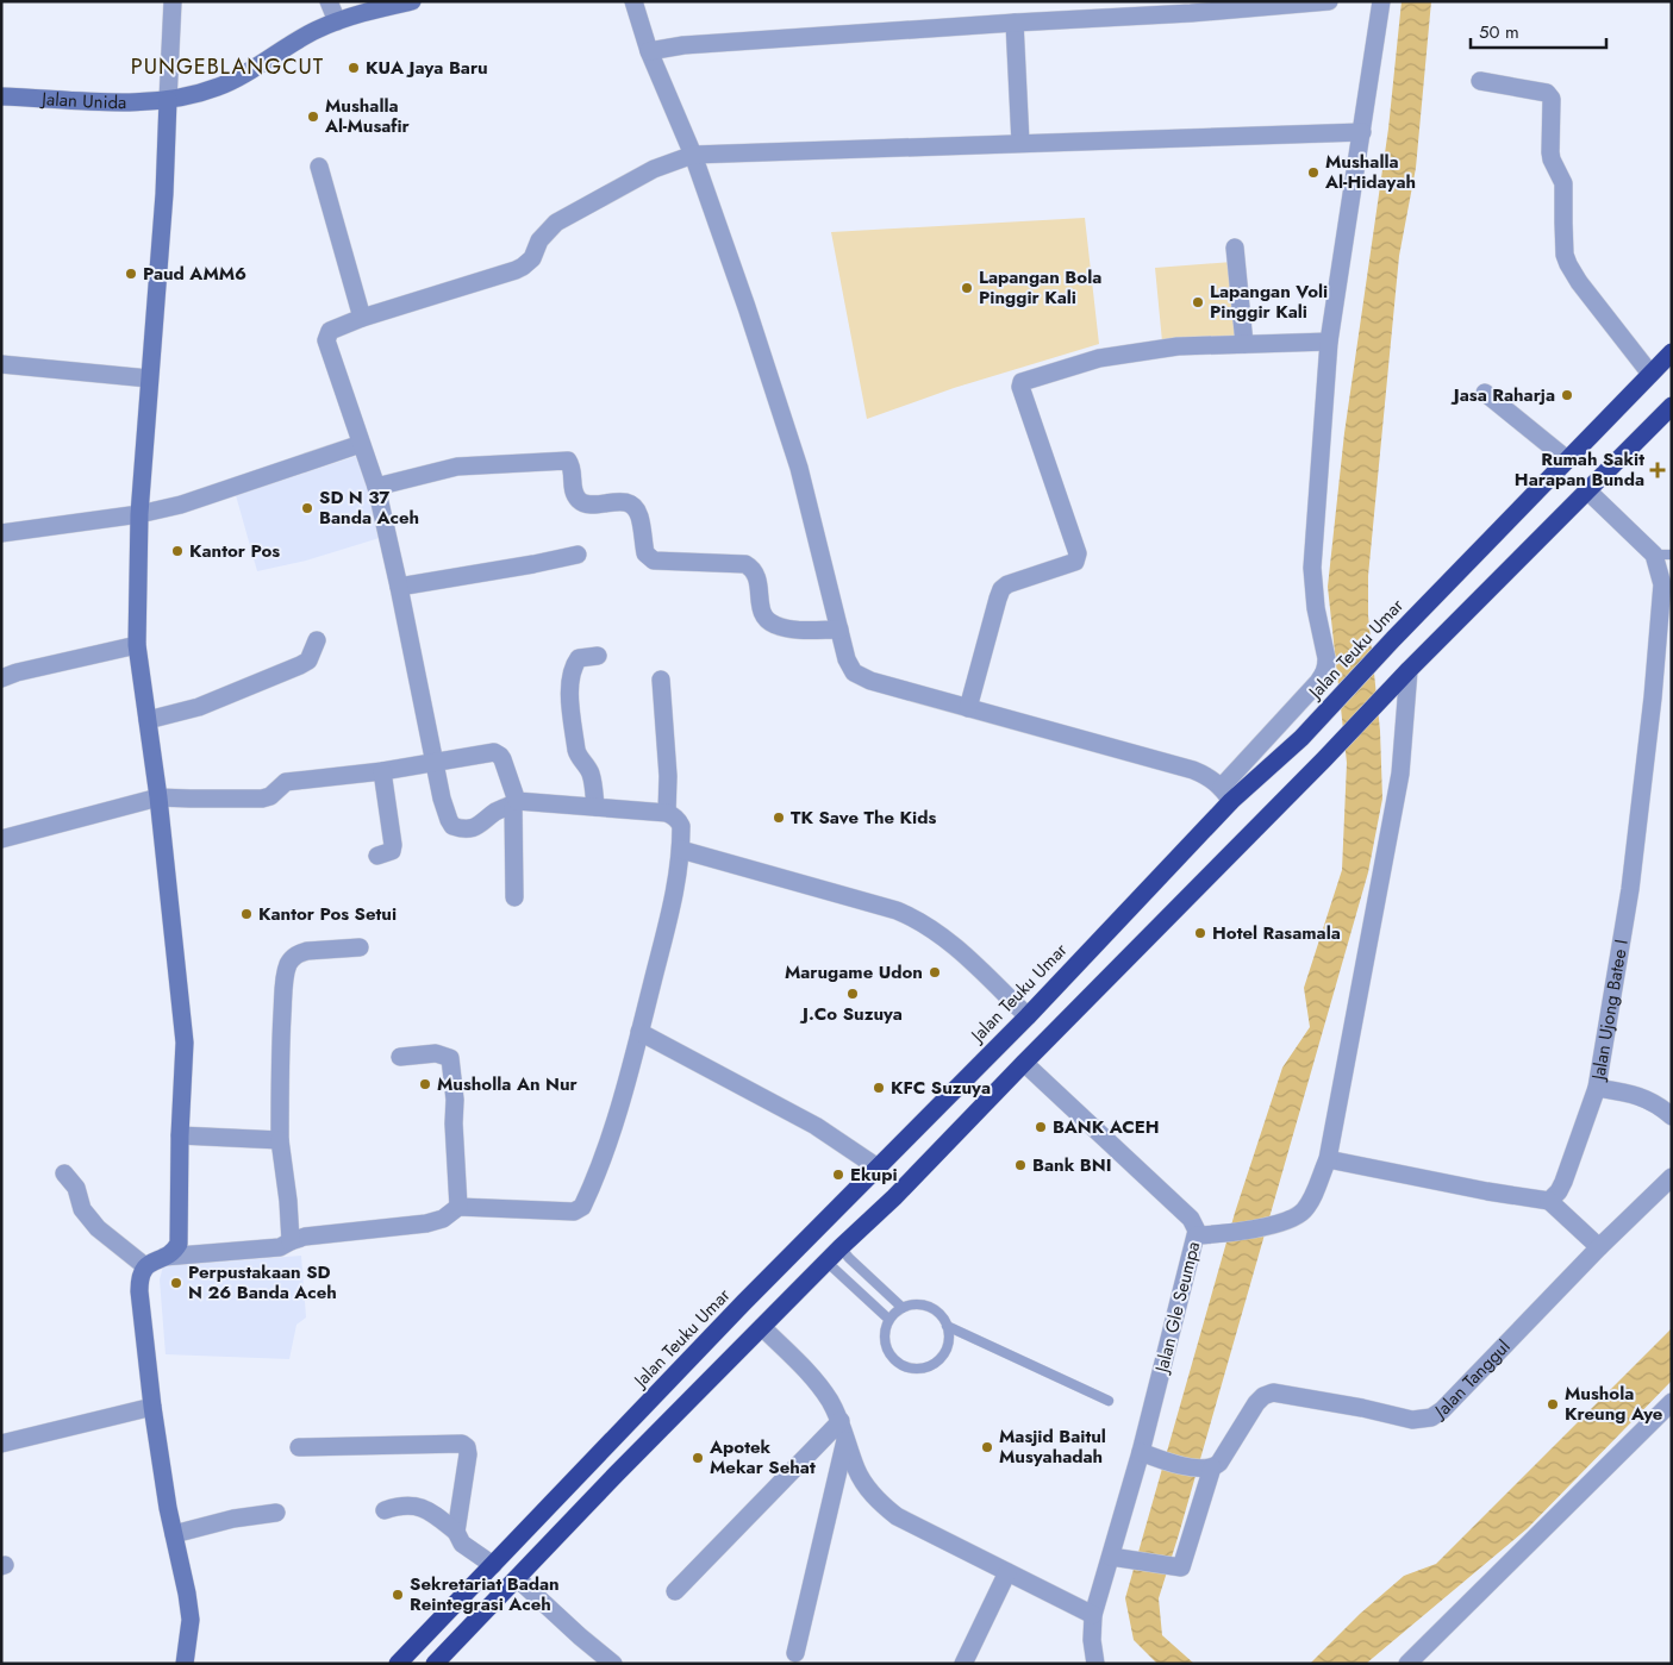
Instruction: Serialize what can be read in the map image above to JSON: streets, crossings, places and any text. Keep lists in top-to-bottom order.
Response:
{
  "streets": {
    "highway": ["Jalan Teuku Umar"],
    "street": [
      "Jalan Unida",
      "Jalan Ujong Batee I",
      "Jalan Gle Seumpa",
      "Jalan Tanggul"
    ]
  },
  "districts": ["PUNGEBLANGCUT"],
  "places": {
    "other": [
      "KUA Jaya Baru",
      "Mushalla Al-Musafir",
      "Mushalla Al-Hidayah",
      "Paud AMM6",
      "Lapangan Bola Pinggir Kali",
      "Lapangan Voli Pinggir Kali",
      "Jasa Raharja",
      "SD N 37 Banda Aceh",
      "Kantor Pos",
      "TK Save The Kids",
      "Kantor Pos Setui",
      "Hotel Rasamala",
      "Marugame Udon",
      "J.Co Suzuya",
      "Musholla An Nur",
      "KFC Suzuya",
      "BANK ACEH",
      "Bank BNI",
      "Ekupi",
      "Perpustakaan SD N 26 Banda Aceh",
      "Mushola Kreung Aye",
      "Masjid Baitul Musyahadah",
      "Apotek Mekar Sehat",
      "Sekretariat Badan Reintegrasi Aceh"
    ],
    "health": ["Rumah Sakit Harapan Bunda"]
  },
  "scale_bar": "50 m"
}
